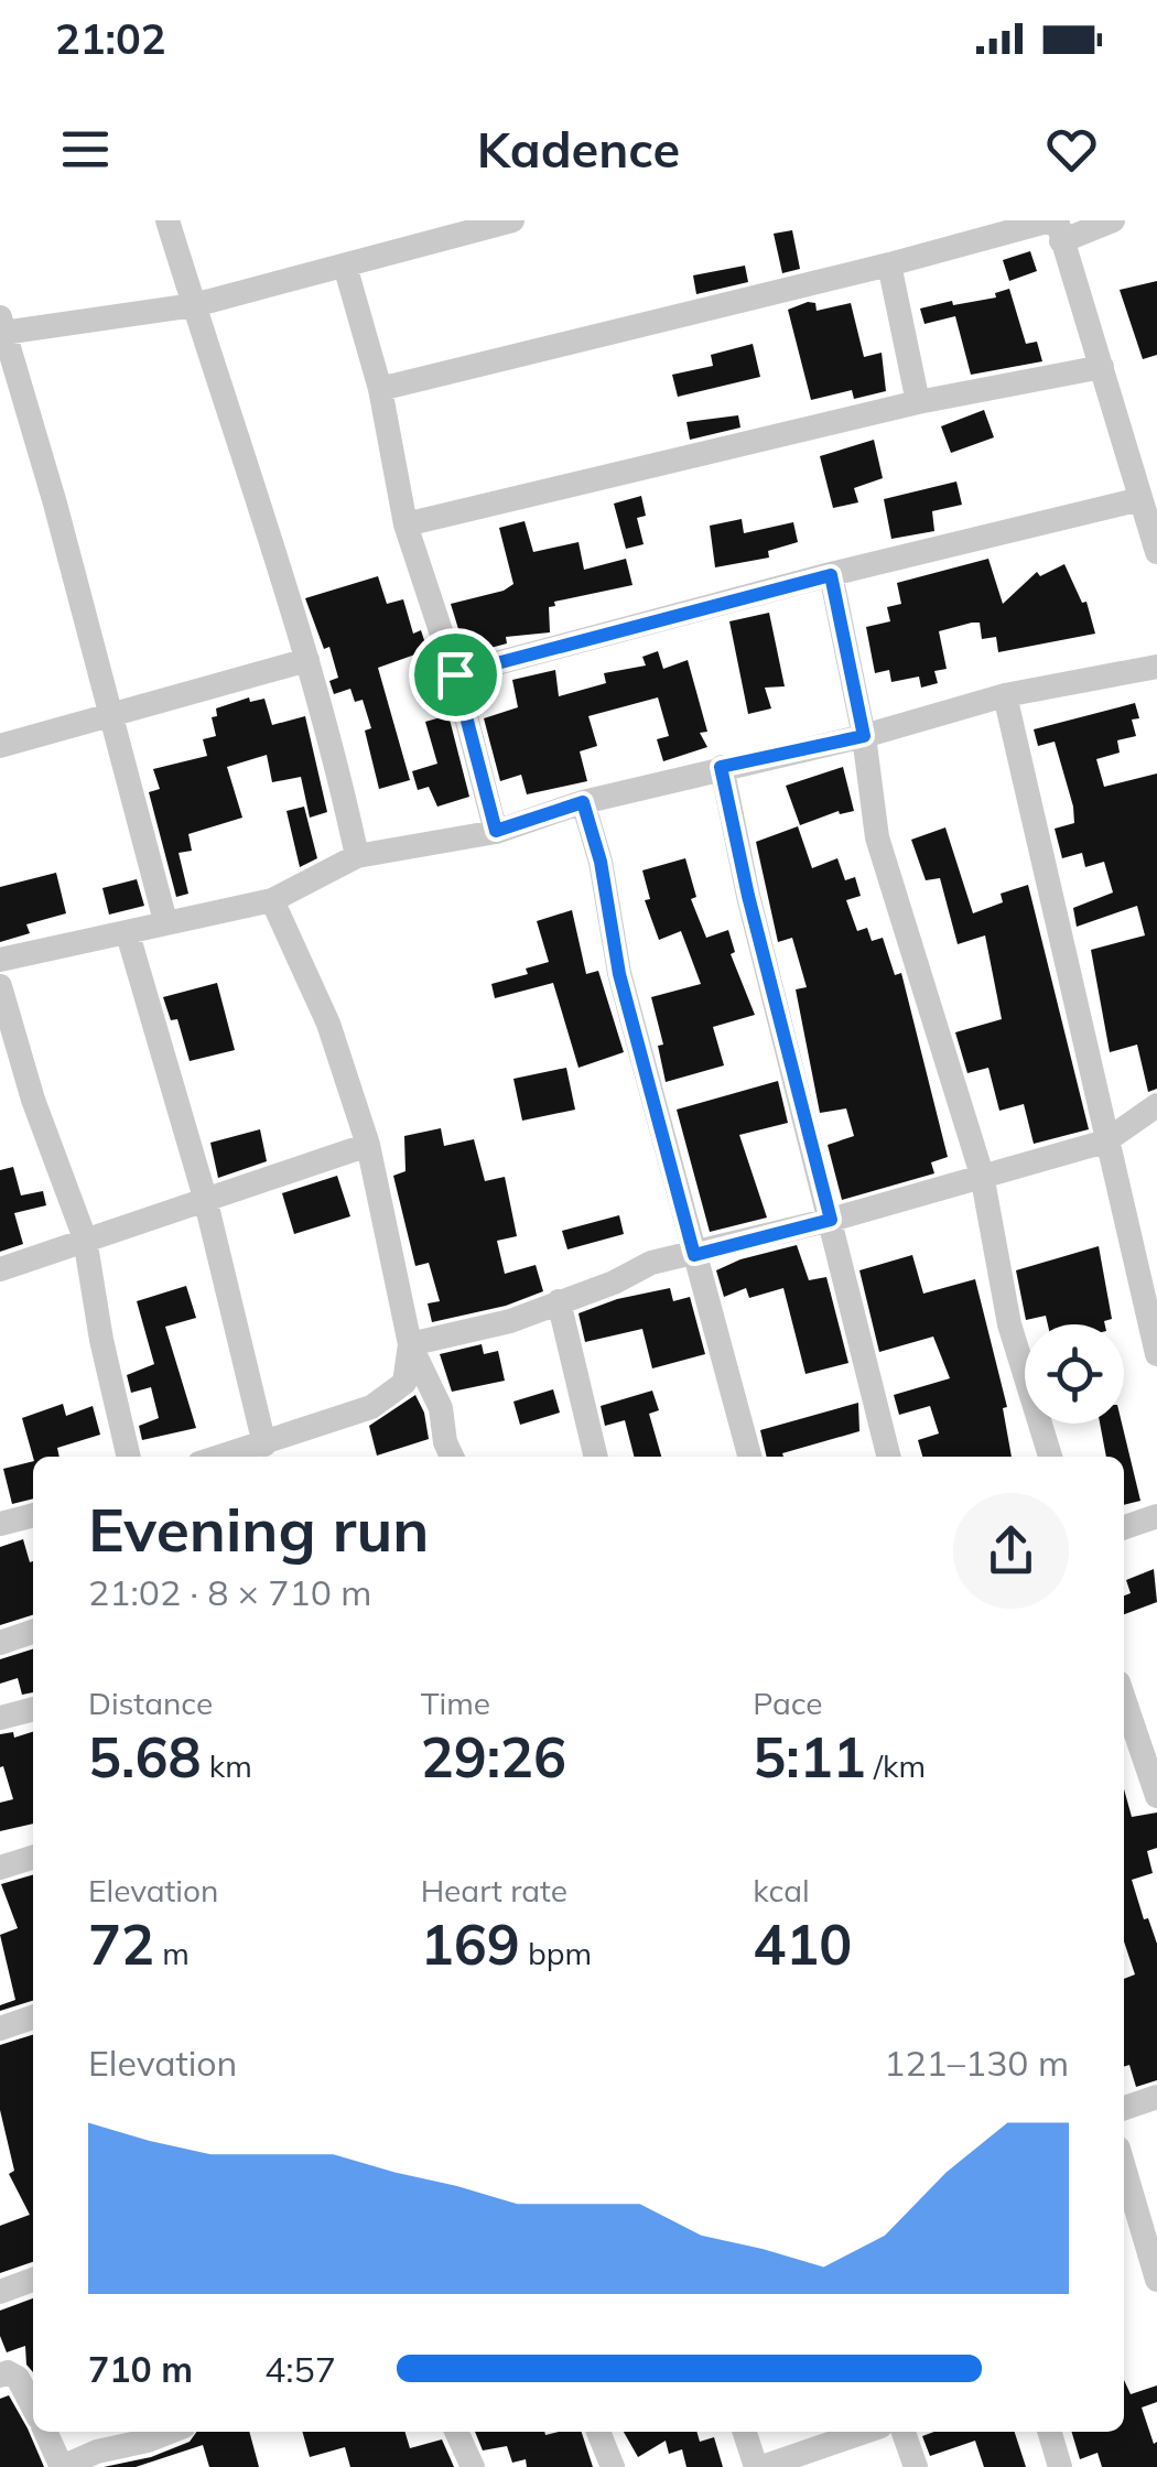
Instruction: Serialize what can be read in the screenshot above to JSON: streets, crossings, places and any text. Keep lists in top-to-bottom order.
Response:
{
  "page": {
    "status": "21:02",
    "header": "Kadence",
    "heading": ["Evening run", "21:02 · 8 × 710 m"],
    "stats": [
      ["Distance", "5.68 km"],
      ["Time", "29:26"],
      ["Pace", "5:11 /km"],
      ["Elevation", "72 m"],
      ["Heart rate", "169 bpm"],
      ["kcal", "410"]
    ],
    "chart": ["Elevation", "121–130 m"],
    "list": [
      {
        "name": "710 m",
        "note": "4:57"
      }
    ]
  }
}
